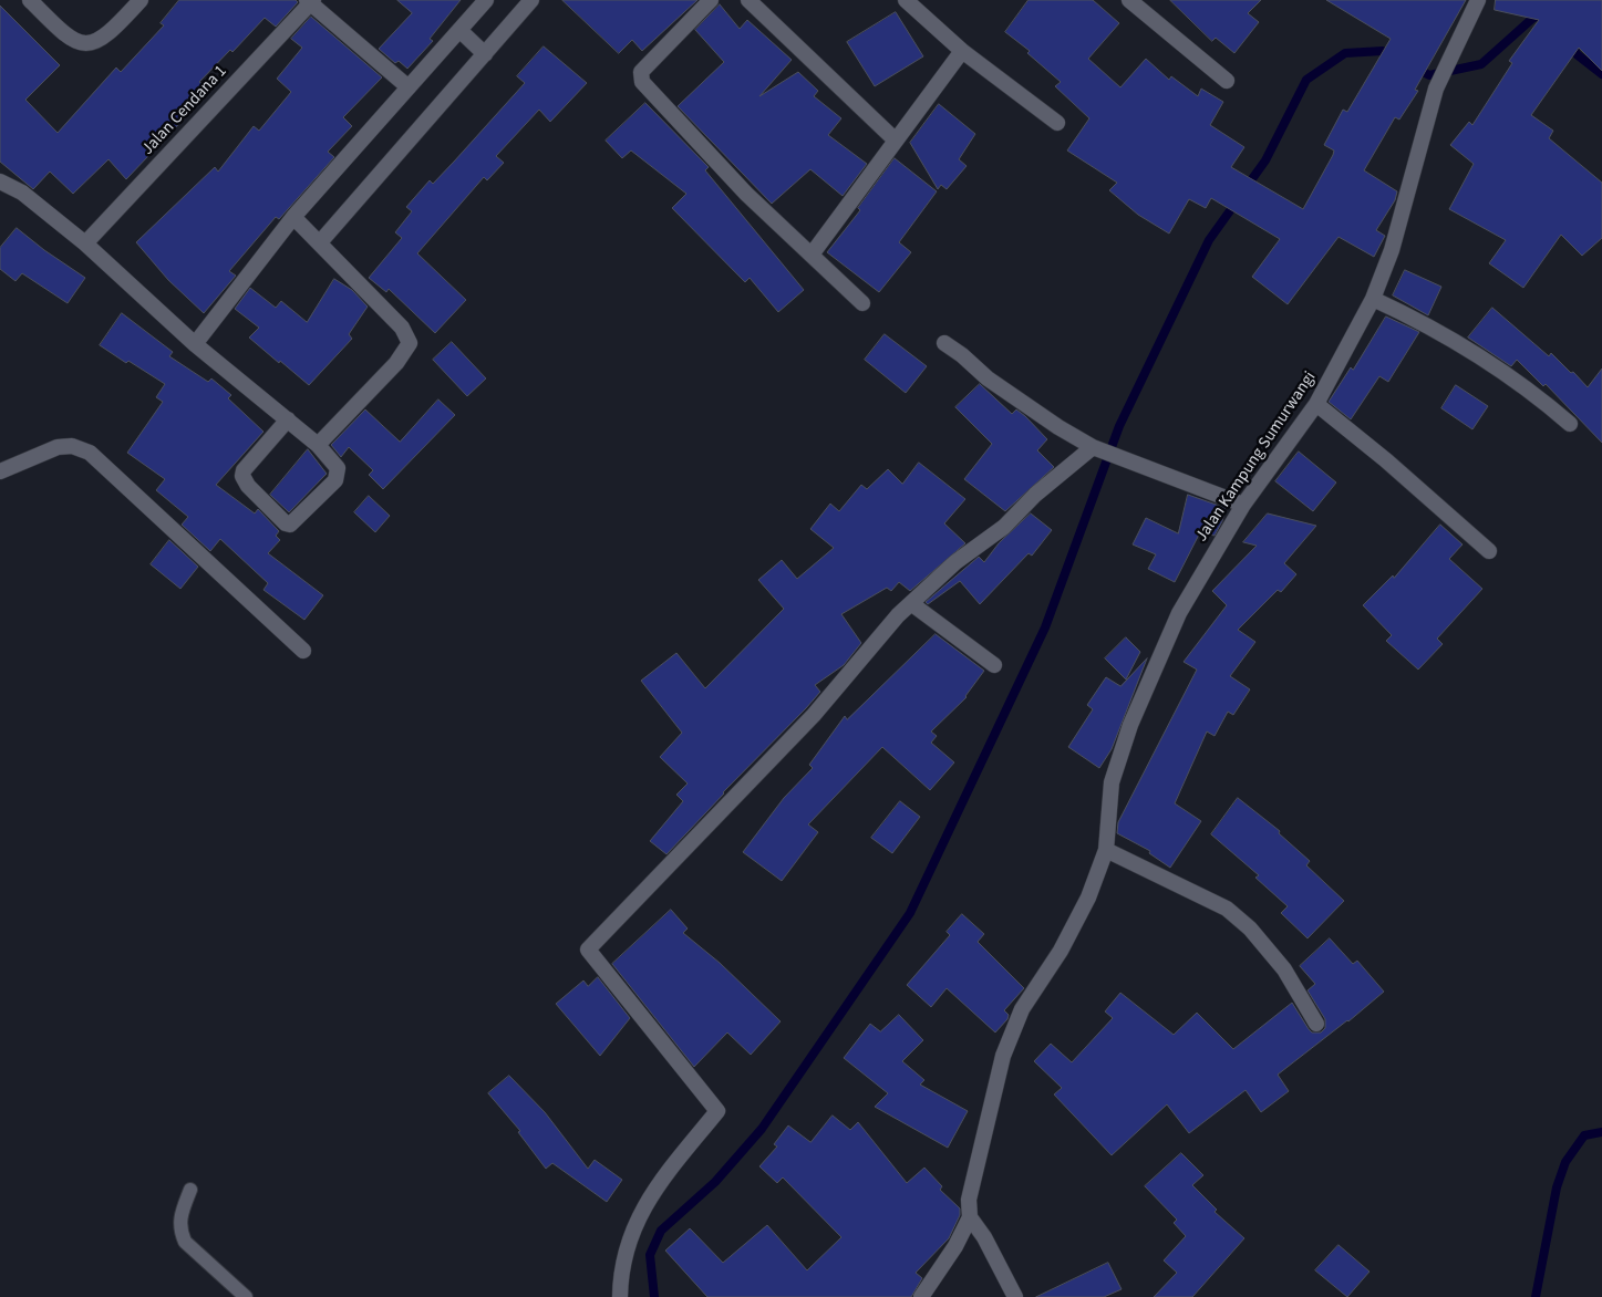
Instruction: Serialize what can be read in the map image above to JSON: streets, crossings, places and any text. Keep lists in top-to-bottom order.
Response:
{
  "streets": {
    "street": ["Jalan Cendana 1", "Jalan Kampung Sumurwangi"]
  }
}
